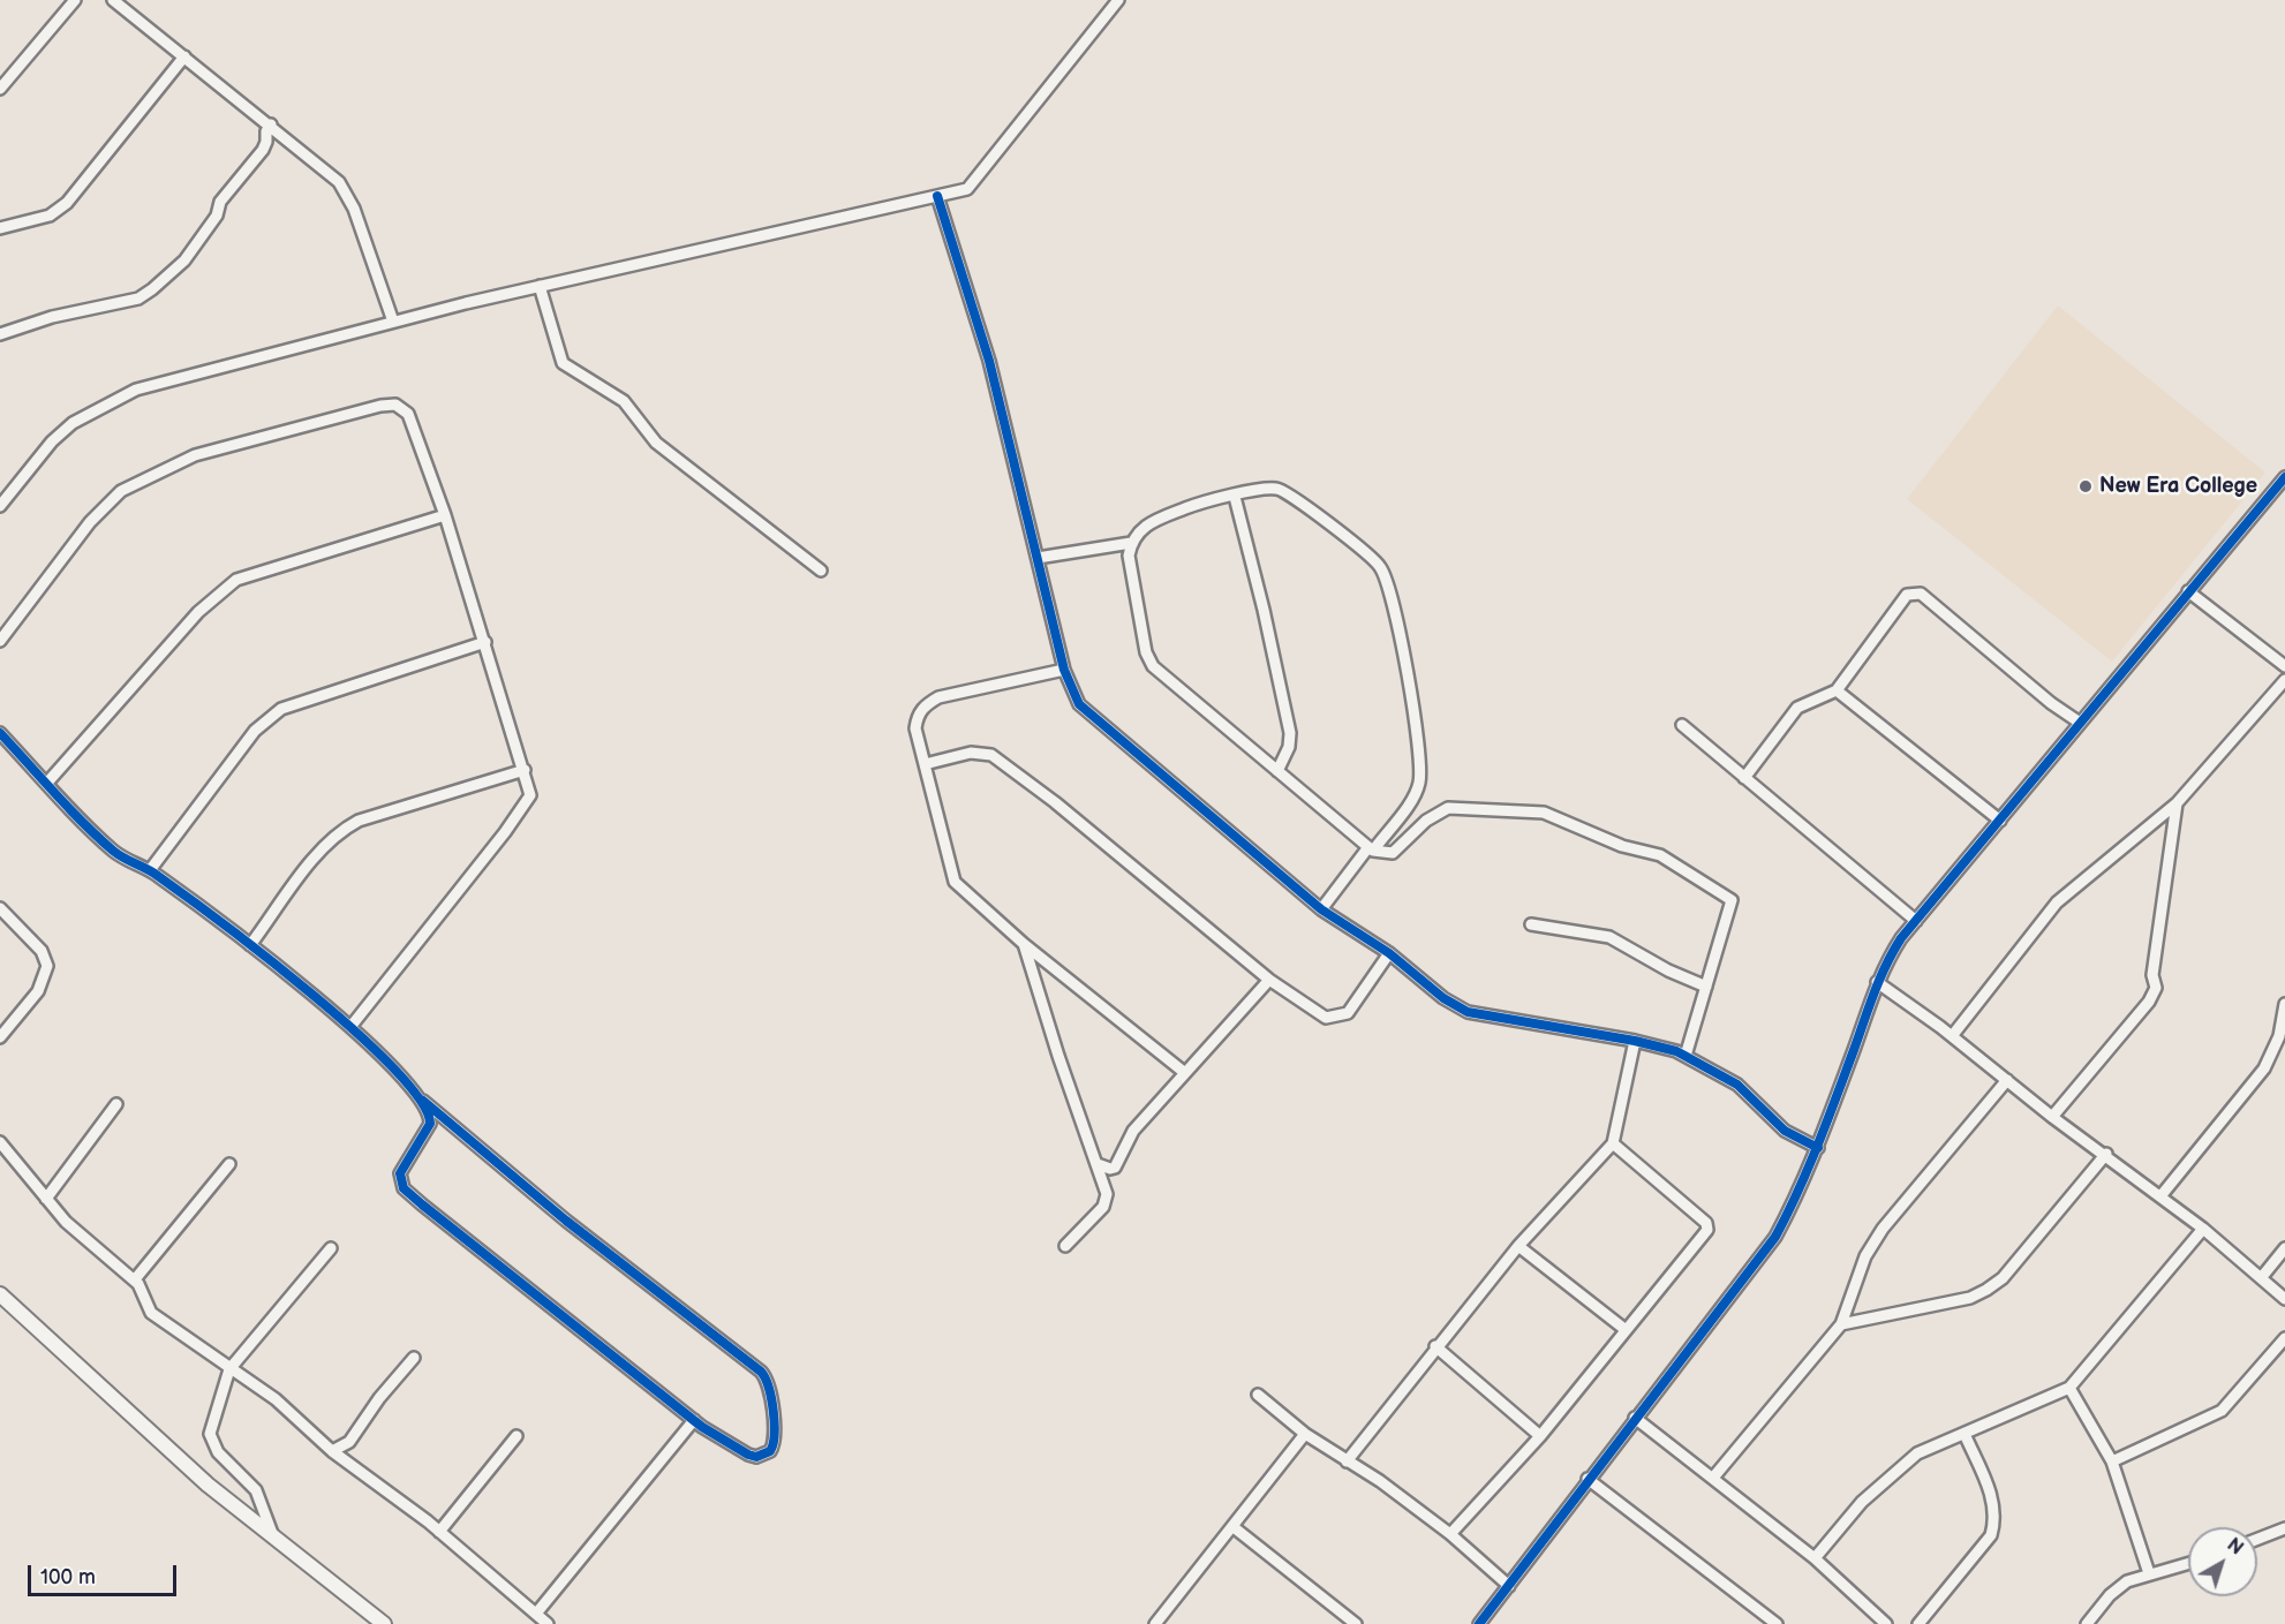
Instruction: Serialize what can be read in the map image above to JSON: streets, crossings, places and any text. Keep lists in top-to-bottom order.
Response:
{
  "places": ["New Era College"],
  "scale_bar": "100 m",
  "north": "top right"
}
